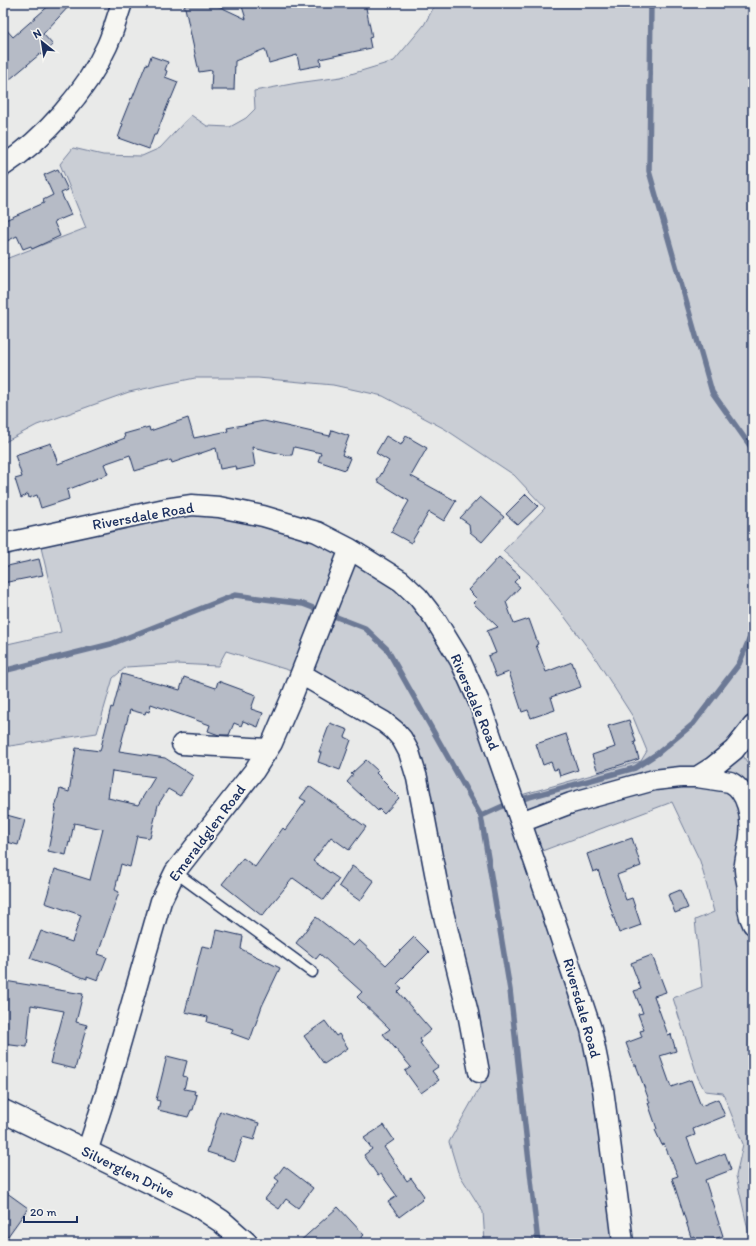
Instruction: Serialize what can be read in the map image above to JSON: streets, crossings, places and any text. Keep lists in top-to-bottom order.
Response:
{
  "streets": {
    "street": ["Riversdale Road", "Emeraldglen Road", "Silverglen Drive"]
  },
  "crossings": [
    ["Riversdale Road", "Emeraldglen Road"],
    ["Emeraldglen Road", "Silverglen Drive"]
  ],
  "scale_bar": "20 m",
  "north": "top left"
}
